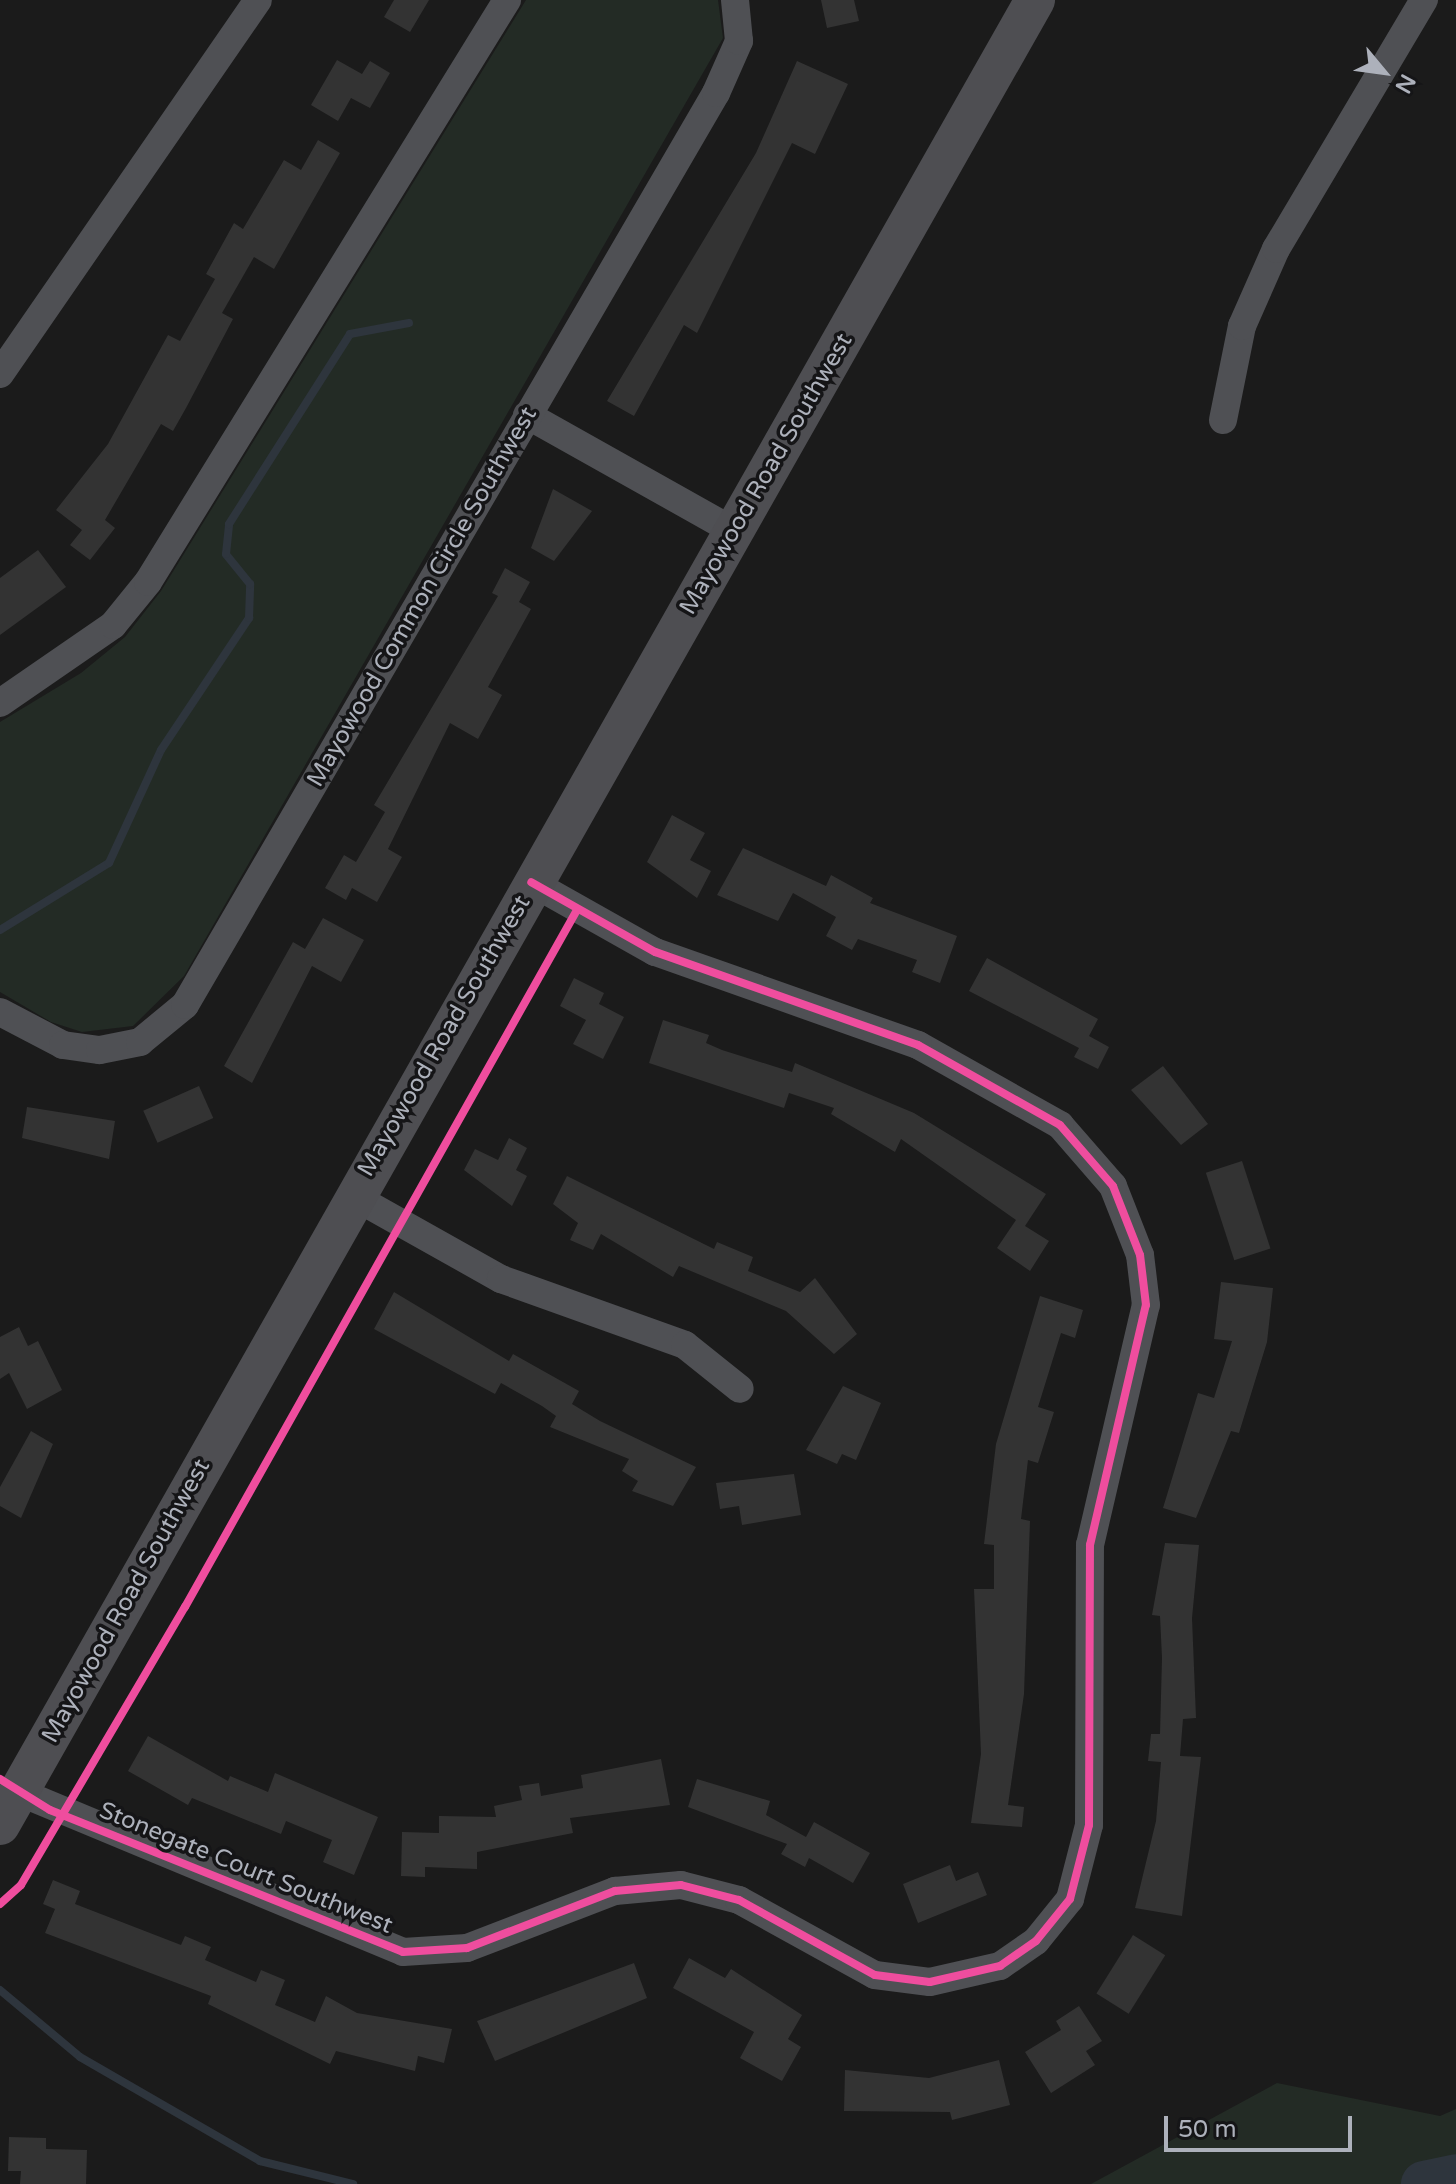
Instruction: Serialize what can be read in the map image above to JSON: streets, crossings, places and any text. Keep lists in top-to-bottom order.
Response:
{
  "streets": {
    "street": ["Mayowood Road Southwest", "Mayowood Common Circle Southwest", "Stonegate Court Southwest"]
  },
  "crossings": [
    ["Mayowood Road Southwest", "Stonegate Court Southwest"]
  ],
  "scale_bar": "50 m",
  "north": "bottom right"
}
